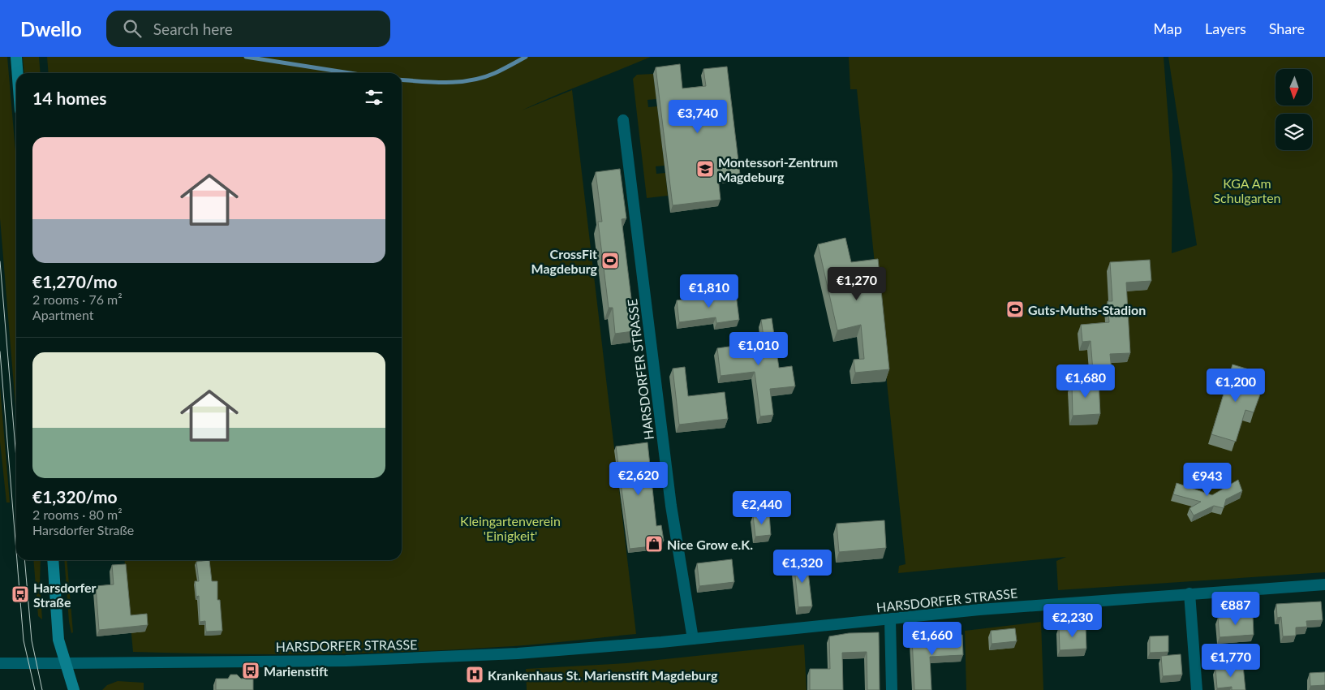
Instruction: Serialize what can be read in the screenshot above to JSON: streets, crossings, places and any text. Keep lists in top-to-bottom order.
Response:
{
  "streets": {
    "street": ["HARSDORFER STRASSE"]
  },
  "parks": ["KGA Am Schulgarten", "Kleingartenverein 'Einigkeit'"],
  "places": {
    "school or university": ["Montessori-Zentrum Magdeburg"],
    "sports": ["CrossFit Magdeburg", "Guts-Muths-Stadion"],
    "shop": ["Nice Grow e.K."],
    "bus stop": ["Harsdorfer Straße", "Marienstift"],
    "hospital": ["Krankenhaus St. Marienstift Magdeburg"]
  },
  "north": "bottom",
  "page": {
    "header": "Dwello",
    "search": "Search here",
    "nav": ["Map", "Layers", "Share"],
    "heading": "14 homes",
    "price": [
      "€3,740",
      "€1,270",
      "€1,810",
      "€1,010",
      "€1,680",
      "€1,200",
      "€2,620",
      "€943",
      "€2,440",
      "€1,320",
      "€887",
      "€2,230",
      "€1,660",
      "€1,770"
    ],
    "list": [
      {
        "name": "€1,270/mo",
        "note": "2 rooms · 76 m² · Apartment"
      },
      {
        "name": "€1,320/mo",
        "note": "2 rooms · 80 m² · Harsdorfer Straße"
      }
    ]
  }
}
